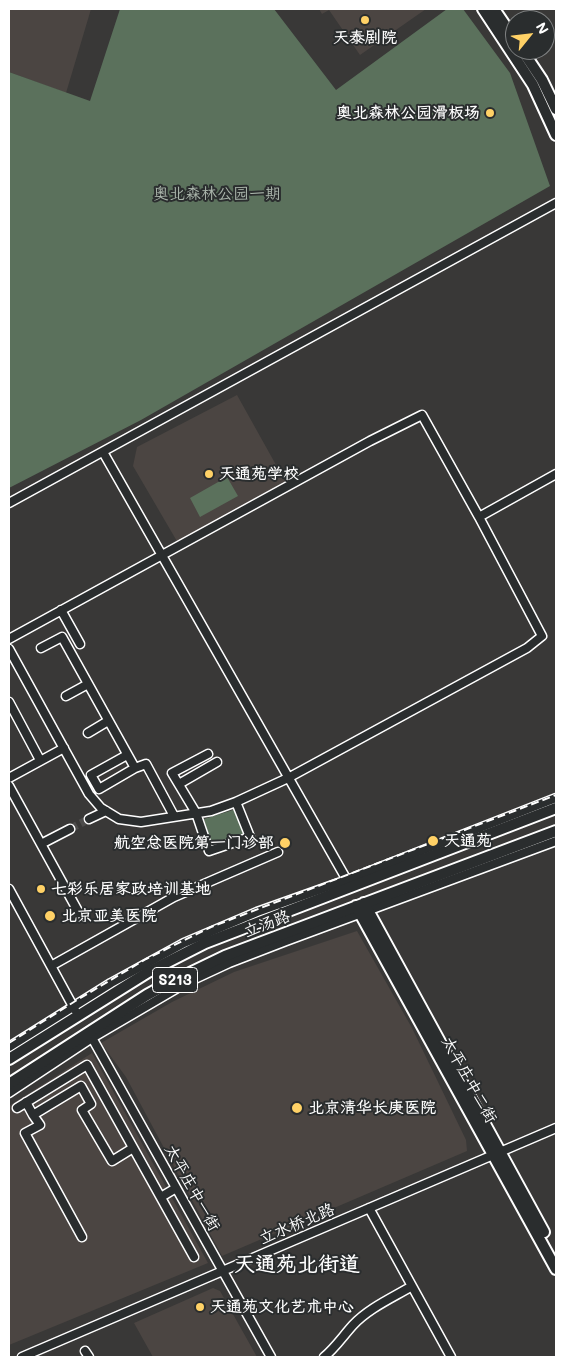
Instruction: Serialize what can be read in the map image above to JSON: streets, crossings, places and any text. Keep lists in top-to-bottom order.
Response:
{
  "streets": {
    "main road": ["立汤路", "S213", "太平庄中二街"],
    "street": ["太平庄中一街", "立水桥北路"]
  },
  "crossings": [
    ["立汤路", "太平庄中二街"],
    ["立汤路", "太平庄中一街"],
    ["太平庄中二街", "立水桥北路"],
    ["太平庄中一街", "立水桥北路"]
  ],
  "districts": ["天通苑北街道"],
  "parks": ["奥北森林公园一期"],
  "places": [
    "天泰剧院",
    "奥北森林公园滑板场",
    "天通苑学校",
    "天通苑",
    "航空总医院第一门诊部",
    "七彩乐居家政培训基地",
    "北京亚美医院",
    "北京清华长庚医院",
    "天通苑文化艺术中心"
  ],
  "north": "top right"
}
